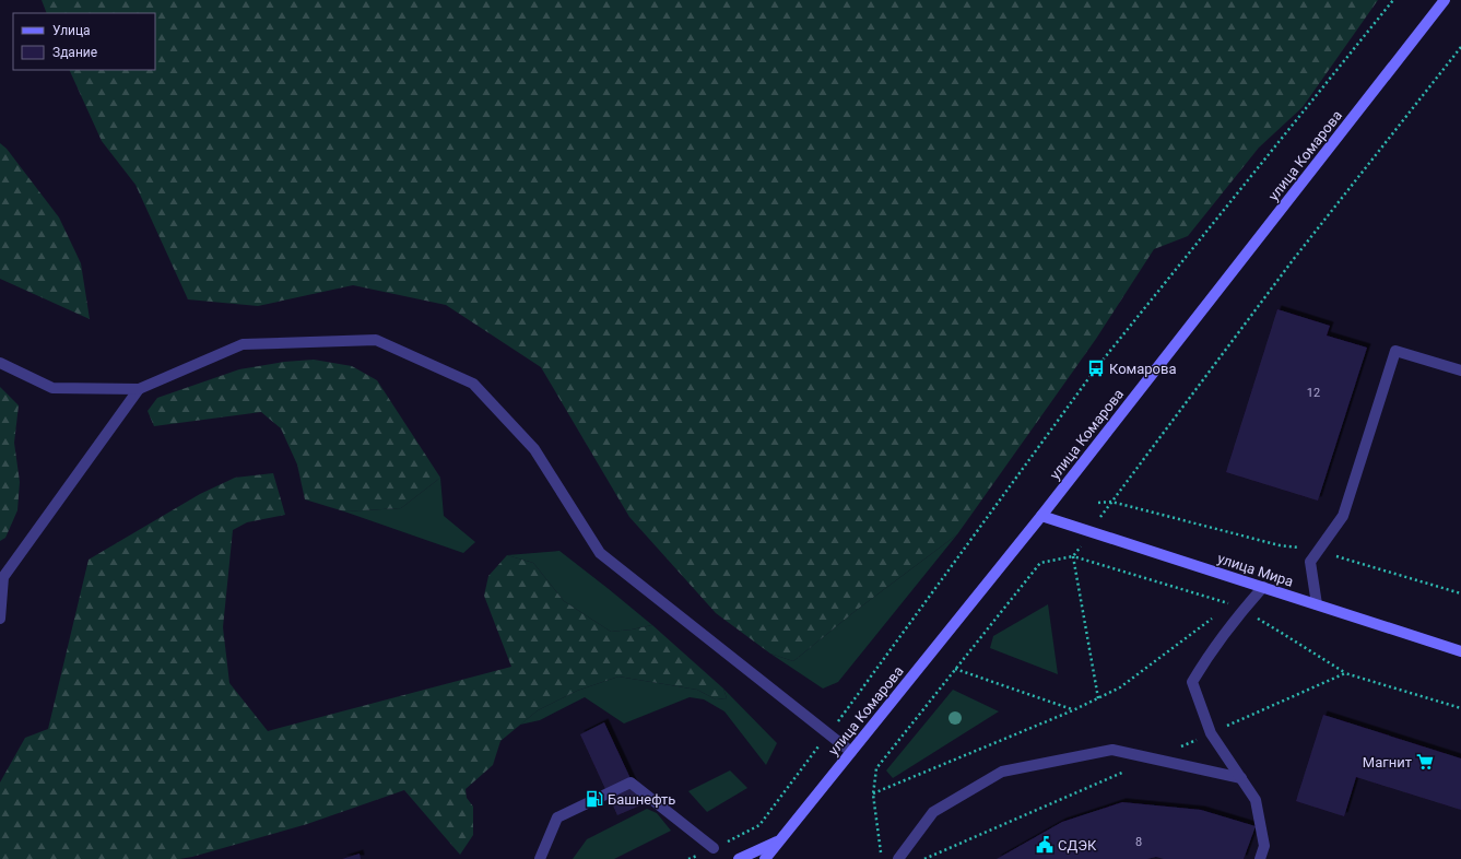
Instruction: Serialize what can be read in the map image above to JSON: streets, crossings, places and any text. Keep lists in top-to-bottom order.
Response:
{
  "streets": {
    "main road": ["улица Комарова", "улица Мира"]
  },
  "crossings": [
    ["улица Комарова", "улица Мира"]
  ],
  "places": {
    "bus stop": ["Комарова"],
    "supermarket": ["Магнит"],
    "fuel station": ["Башнефть"],
    "public building": ["СДЭК"]
  },
  "house_numbers": ["12", "8"],
  "legend": ["Улица", "Здание"]
}
